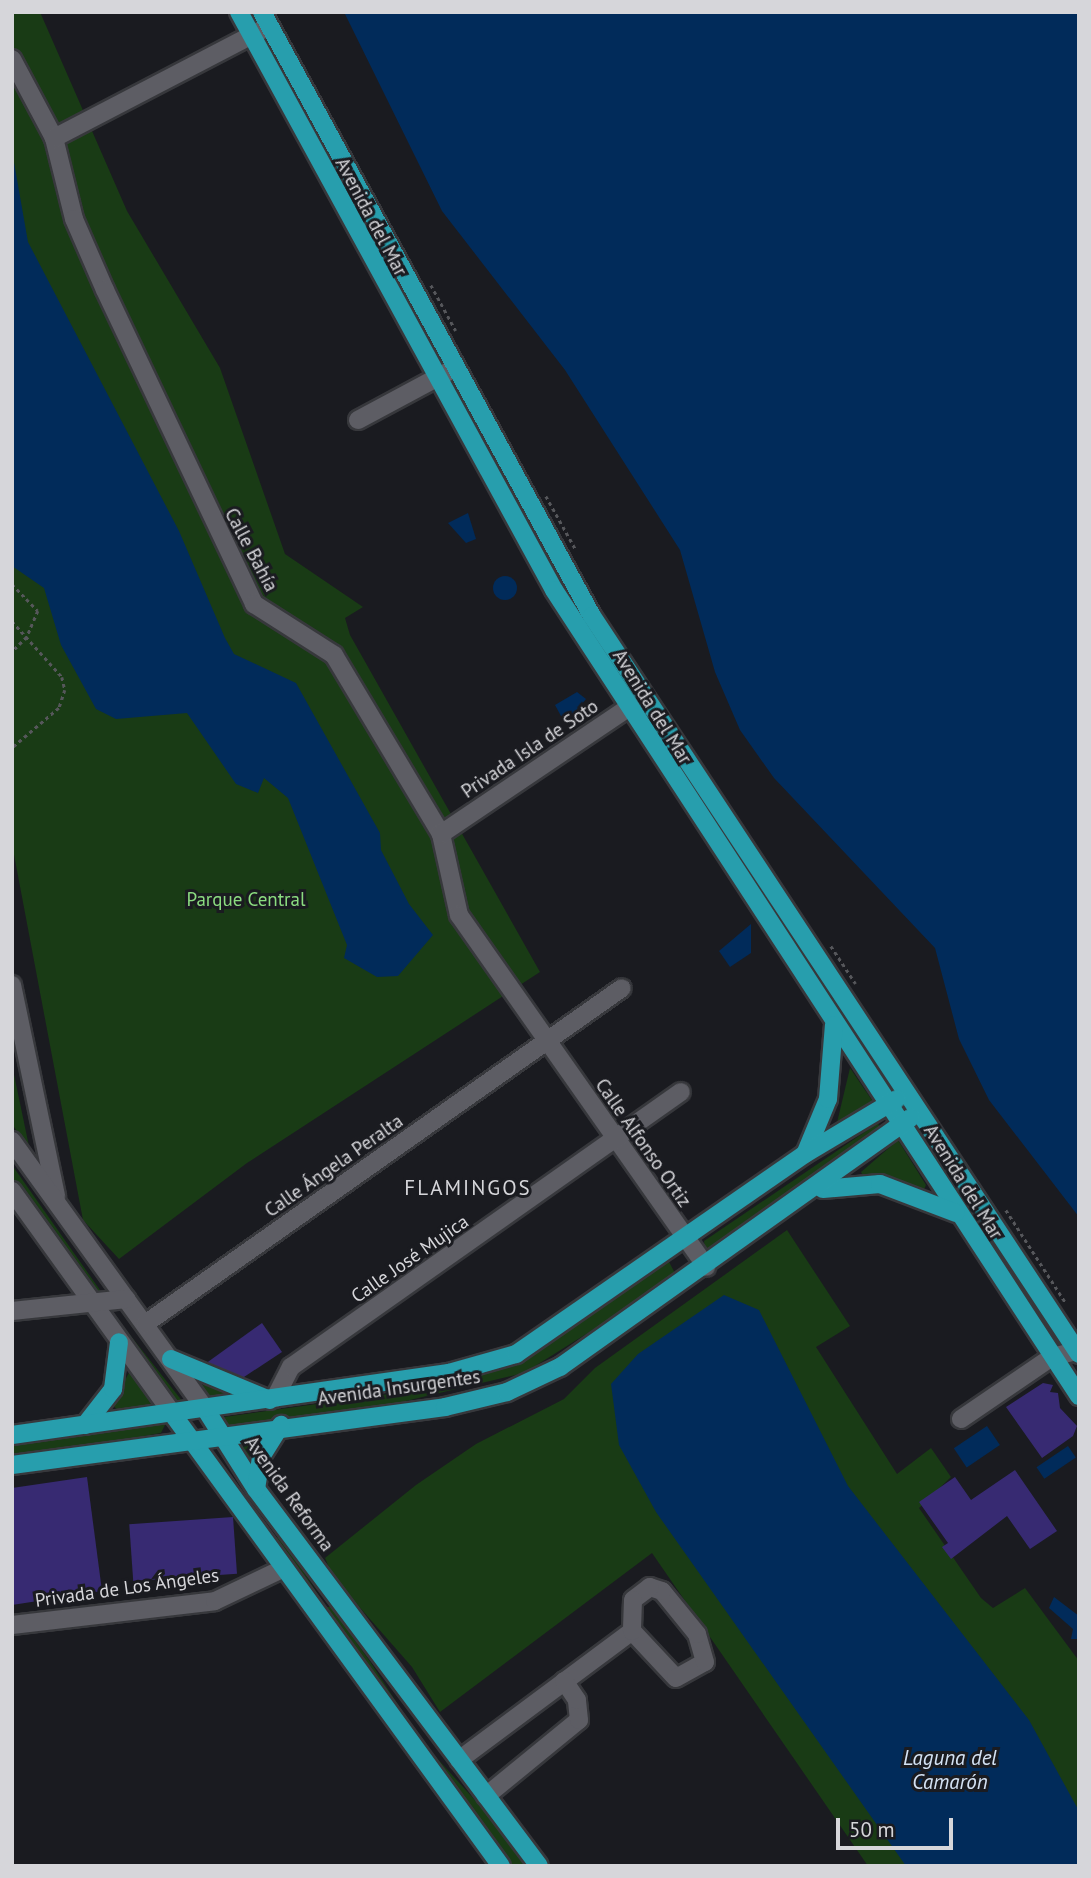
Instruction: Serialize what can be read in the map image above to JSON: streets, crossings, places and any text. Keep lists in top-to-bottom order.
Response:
{
  "streets": {
    "main road": ["Avenida del Mar", "Avenida Insurgentes", "Avenida Reforma"],
    "street": [
      "Calle Bahía",
      "Privada Isla de Soto",
      "Calle Alfonso Ortiz",
      "Calle Ángela Peralta",
      "Calle José Mujica",
      "Privada de Los Ángeles"
    ]
  },
  "crossings": [
    ["Avenida del Mar", "Privada Isla de Soto"],
    ["Avenida del Mar", "Avenida Insurgentes"],
    ["Calle Bahía", "Privada Isla de Soto"],
    ["Calle Bahía", "Calle Alfonso Ortiz"],
    ["Calle Bahía", "Calle Ángela Peralta"],
    ["Calle Alfonso Ortiz", "Calle Ángela Peralta"],
    ["Calle Alfonso Ortiz", "Calle José Mujica"],
    ["Calle Alfonso Ortiz", "Avenida Insurgentes"],
    ["Calle Ángela Peralta", "Avenida Reforma"],
    ["Calle José Mujica", "Avenida Insurgentes"],
    ["Avenida Insurgentes", "Avenida Reforma"]
  ],
  "districts": ["FLAMINGOS"],
  "water": ["Laguna del Camarón"],
  "parks": ["Parque Central"],
  "scale_bar": "50 m"
}
